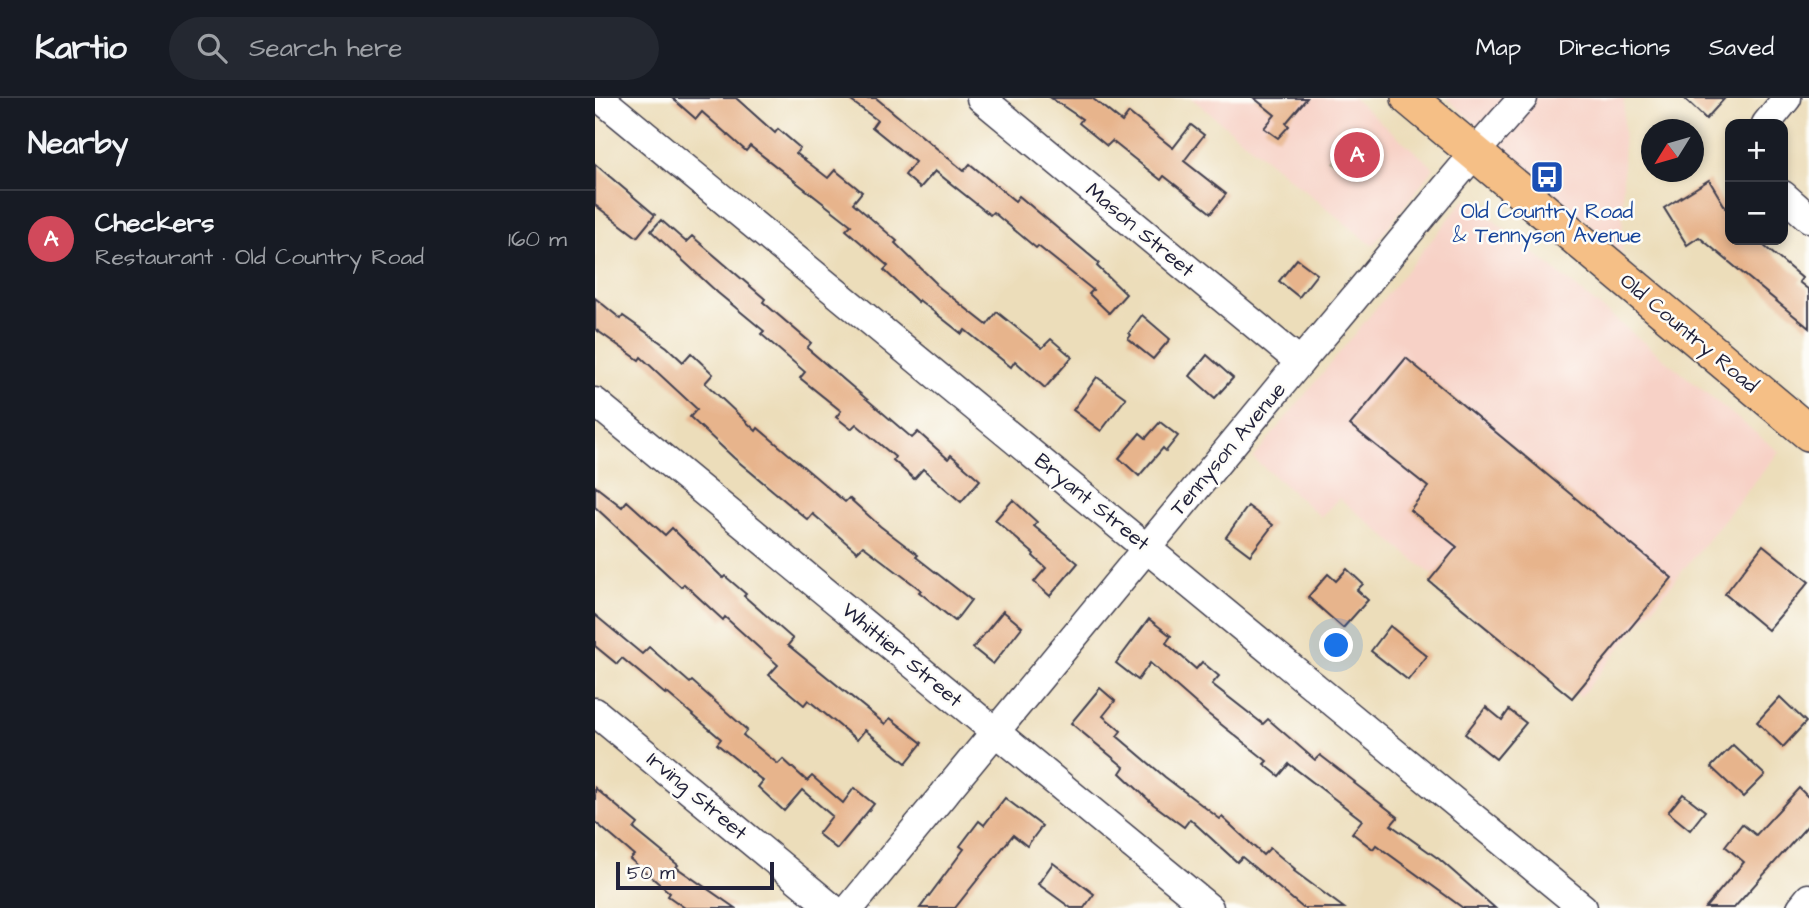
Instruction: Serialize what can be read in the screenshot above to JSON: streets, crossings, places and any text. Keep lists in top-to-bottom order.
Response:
{
  "streets": {
    "main road": ["Old Country Road"],
    "street": [
      "Mason Street",
      "Tennyson Avenue",
      "Bryant Street",
      "Whittier Street",
      "Irving Street"
    ]
  },
  "crossings": [
    ["Mason Street", "Tennyson Avenue"],
    ["Old Country Road", "Tennyson Avenue"],
    ["Tennyson Avenue", "Bryant Street"],
    ["Tennyson Avenue", "Whittier Street"]
  ],
  "places": {
    "bus stop": ["Old Country Road & Tennyson Avenue"]
  },
  "scale_bar": "50 m",
  "north": "bottom left",
  "page": {
    "header": "Kartio",
    "search": "Search here",
    "nav": ["Map", "Directions", "Saved"],
    "heading": "Nearby",
    "map_buttons": ["+", "−"],
    "pins": "A",
    "list": [
      {
        "mark": "A",
        "name": "Checkers",
        "note": "Restaurant · Old Country Road",
        "value": "160 m"
      }
    ],
    "scale": "50 m"
  }
}
